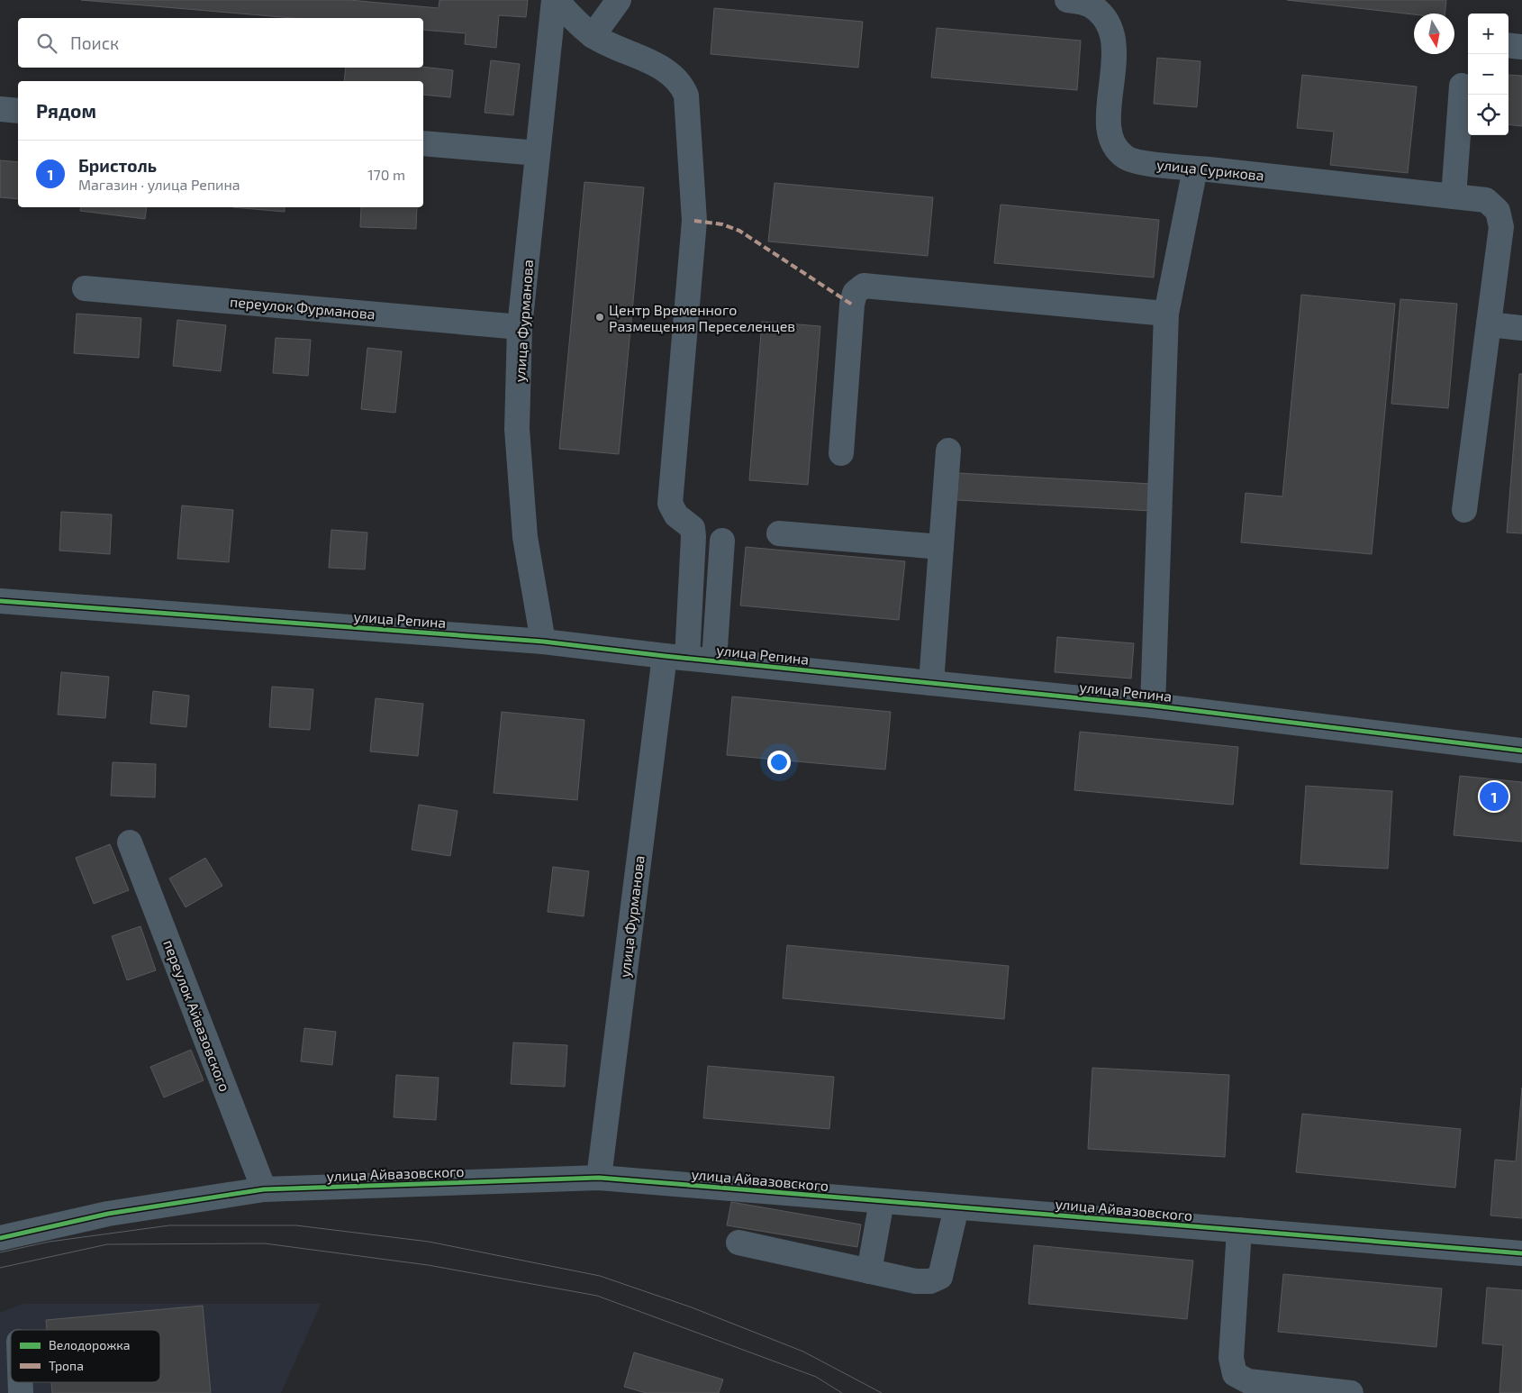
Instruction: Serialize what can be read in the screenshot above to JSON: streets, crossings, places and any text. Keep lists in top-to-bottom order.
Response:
{
  "streets": {
    "street": [
      "улица Сурикова",
      "переулок Фурманова",
      "улица Фурманова",
      "улица Репина",
      "переулок Айвазовского",
      "улица Айвазовского"
    ]
  },
  "crossings": [
    ["переулок Фурманова", "улица Фурманова"],
    ["улица Фурманова", "улица Репина"],
    ["улица Фурманова", "улица Айвазовского"],
    ["переулок Айвазовского", "улица Айвазовского"]
  ],
  "places": ["Центр Временного Размещения Переселенцев"],
  "legend": ["Велодорожка", "Тропа"],
  "north": "bottom",
  "page": {
    "map_buttons": ["+", "−"],
    "search": "Поиск",
    "heading": "Рядом",
    "list": [
      {
        "mark": "1",
        "name": "Бристоль",
        "note": "Магазин · улица Репина",
        "value": "170 m"
      }
    ],
    "pins": "1"
  }
}
